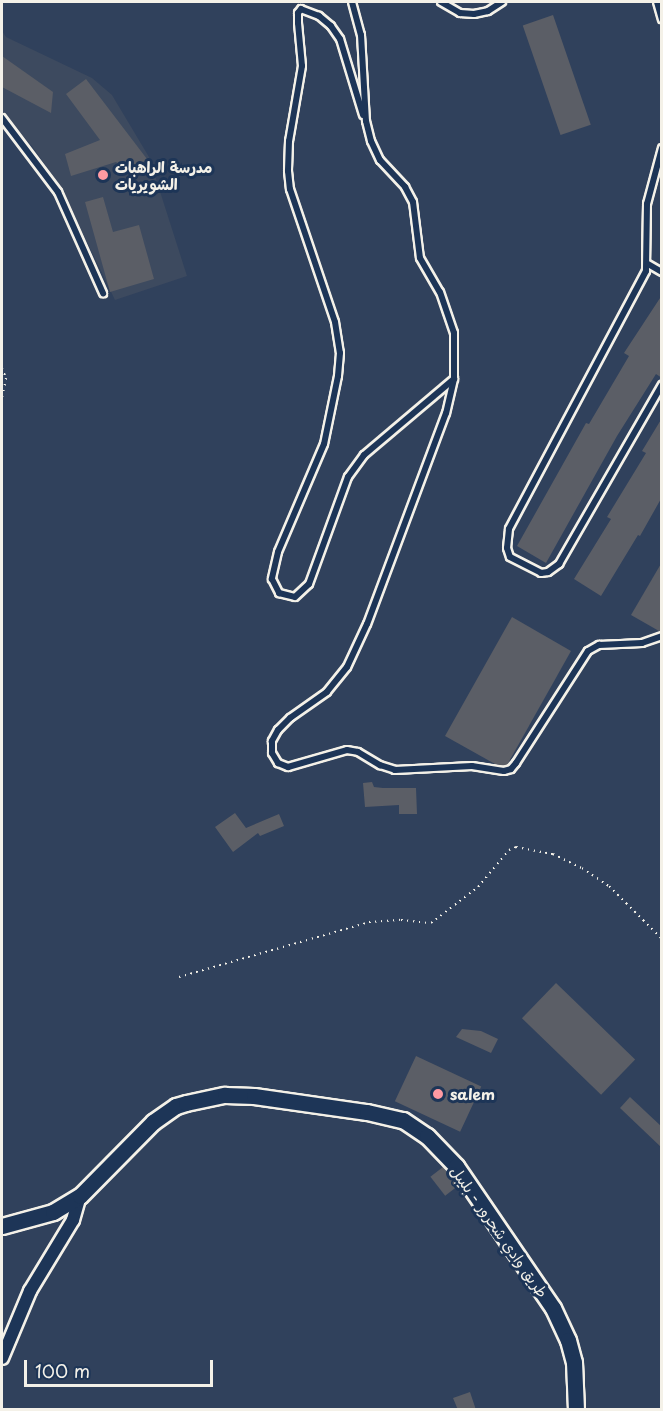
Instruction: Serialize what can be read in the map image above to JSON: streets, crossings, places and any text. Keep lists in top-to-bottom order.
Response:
{
  "streets": {
    "street": ["طريق وادي شحرور - بليبل"]
  },
  "places": ["مدرسة الراهبات الشويريات", "salem"],
  "scale_bar": "100 m"
}
